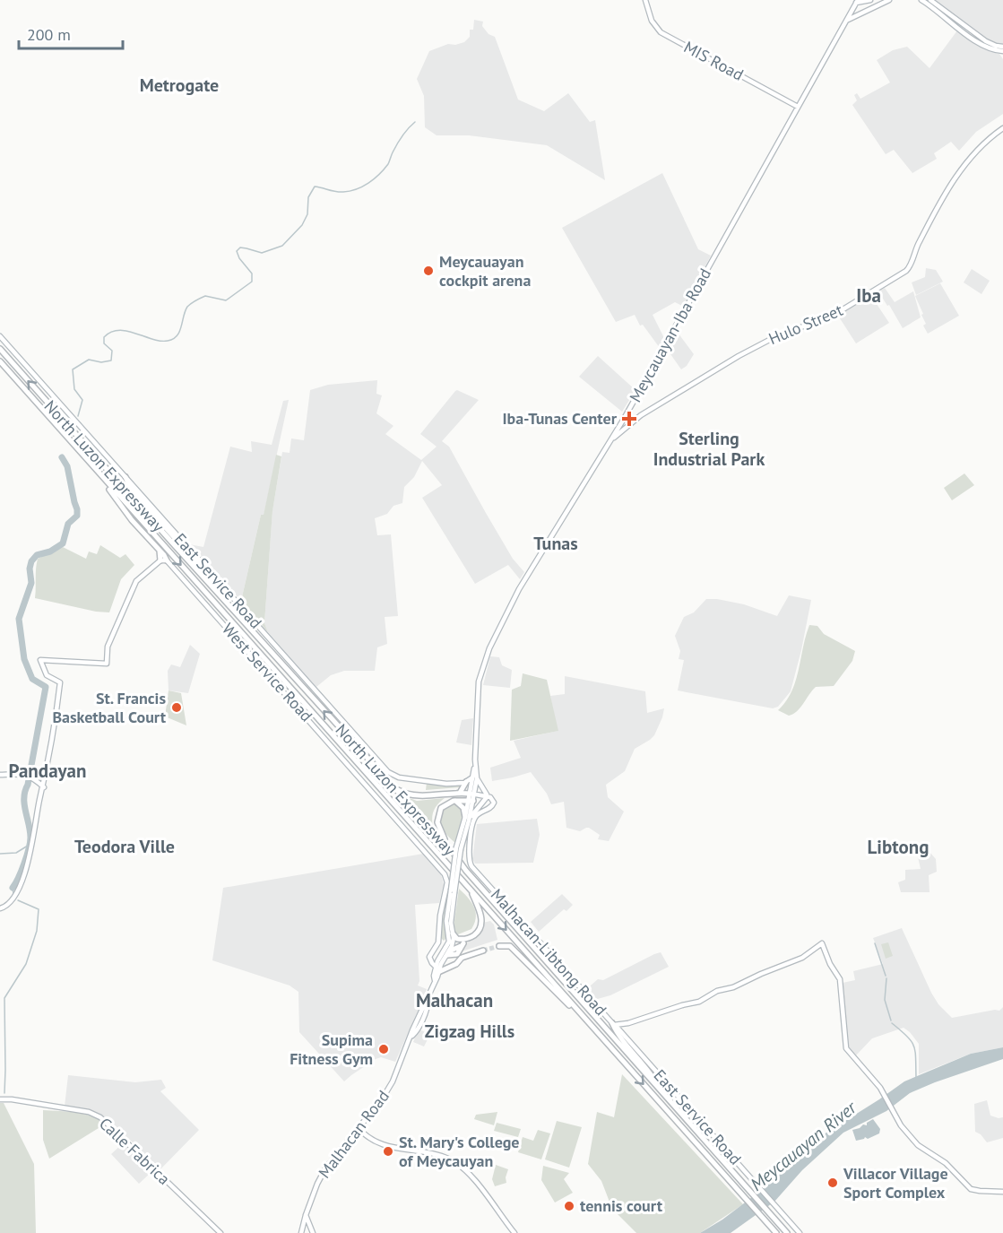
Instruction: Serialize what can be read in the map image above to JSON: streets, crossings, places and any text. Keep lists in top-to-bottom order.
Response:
{
  "streets": {
    "highway": ["North Luzon Expressway"],
    "main road": [
      "MIS Road",
      "Hulo Street",
      "Meycauayan-Iba Road",
      "East Service Road",
      "West Service Road",
      "Malhacan-Libtong Road",
      "Malhacan Road",
      "Calle Fabrica"
    ]
  },
  "crossings": [
    ["MIS Road", "Meycauayan-Iba Road"],
    ["Hulo Street", "Meycauayan-Iba Road"],
    ["Meycauayan-Iba Road", "Malhacan Road"],
    ["East Service Road", "Malhacan-Libtong Road"],
    ["West Service Road", "Malhacan Road"]
  ],
  "districts": [
    "Metrogate",
    "Iba",
    "Sterling Industrial Park",
    "Tunas",
    "Pandayan",
    "Teodora Ville",
    "Libtong",
    "Malhacan",
    "Zigzag Hills"
  ],
  "water": ["Meycauayan River"],
  "places": {
    "other": [
      "Meycauayan cockpit arena",
      "St. Francis Basketball Court",
      "Supima Fitness Gym",
      "St. Mary's College of Meycauyan",
      "Villacor Village Sport Complex",
      "tennis court"
    ],
    "health": ["Iba-Tunas Center"]
  },
  "scale_bar": "200 m"
}
